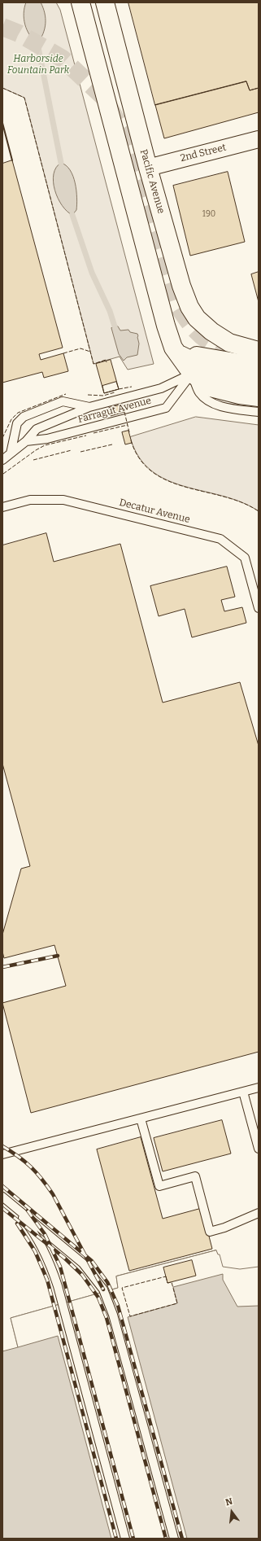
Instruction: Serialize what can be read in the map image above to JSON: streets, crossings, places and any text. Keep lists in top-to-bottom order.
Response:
{
  "streets": {
    "main road": ["Pacific Avenue"],
    "street": ["2nd Street"],
    "lane": ["Farragut Avenue", "Decatur Avenue"]
  },
  "crossings": [
    ["2nd Street", "Pacific Avenue"],
    ["Pacific Avenue", "Farragut Avenue"]
  ],
  "parks": ["Harborside Fountain Park"],
  "house_numbers": ["190"],
  "north": "top"
}
